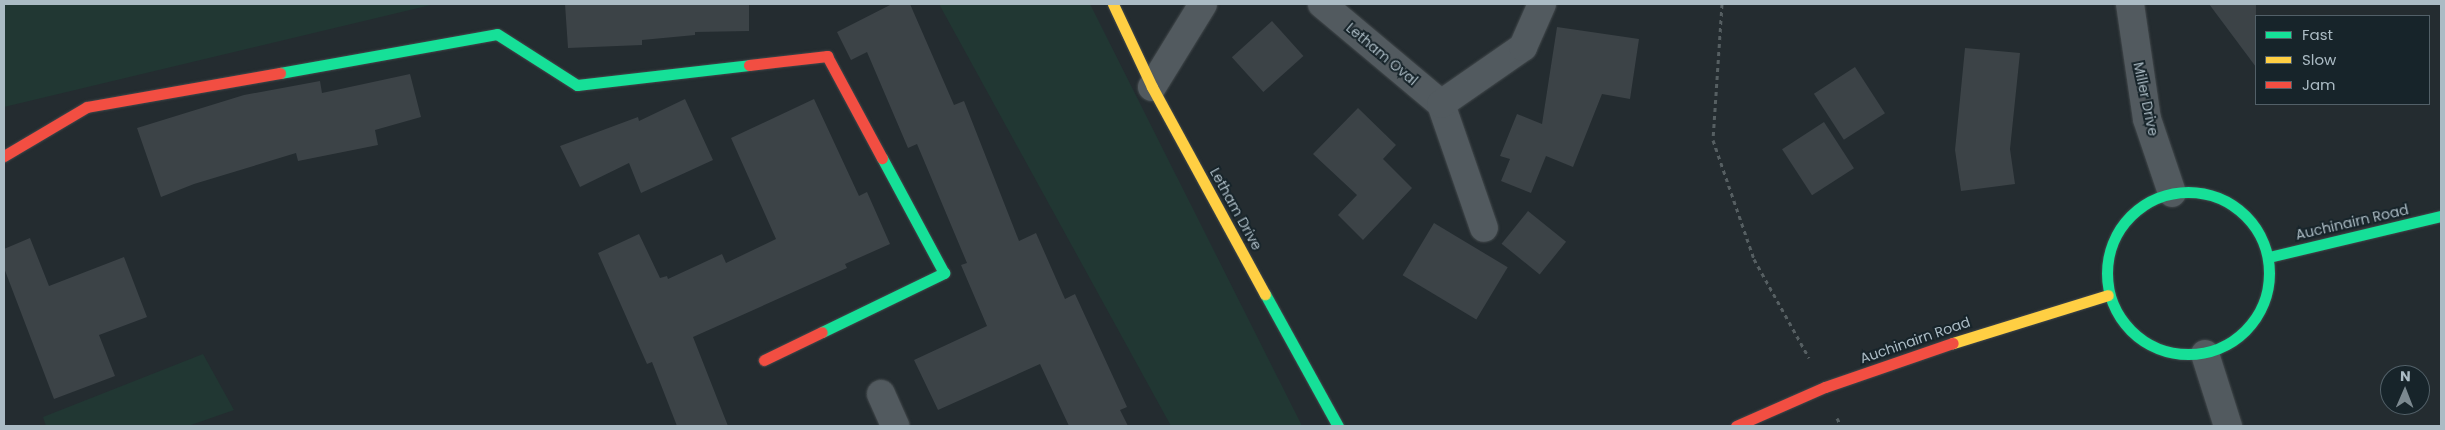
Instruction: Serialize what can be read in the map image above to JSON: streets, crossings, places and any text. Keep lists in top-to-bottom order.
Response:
{
  "streets": {
    "street": [
      "Letham Oval",
      "Miller Drive",
      "Letham Drive",
      "Auchinairn Road"
    ]
  },
  "crossings": [
    ["Miller Drive", "Auchinairn Road"]
  ],
  "legend": ["Fast", "Slow", "Jam"],
  "north": "top"
}
